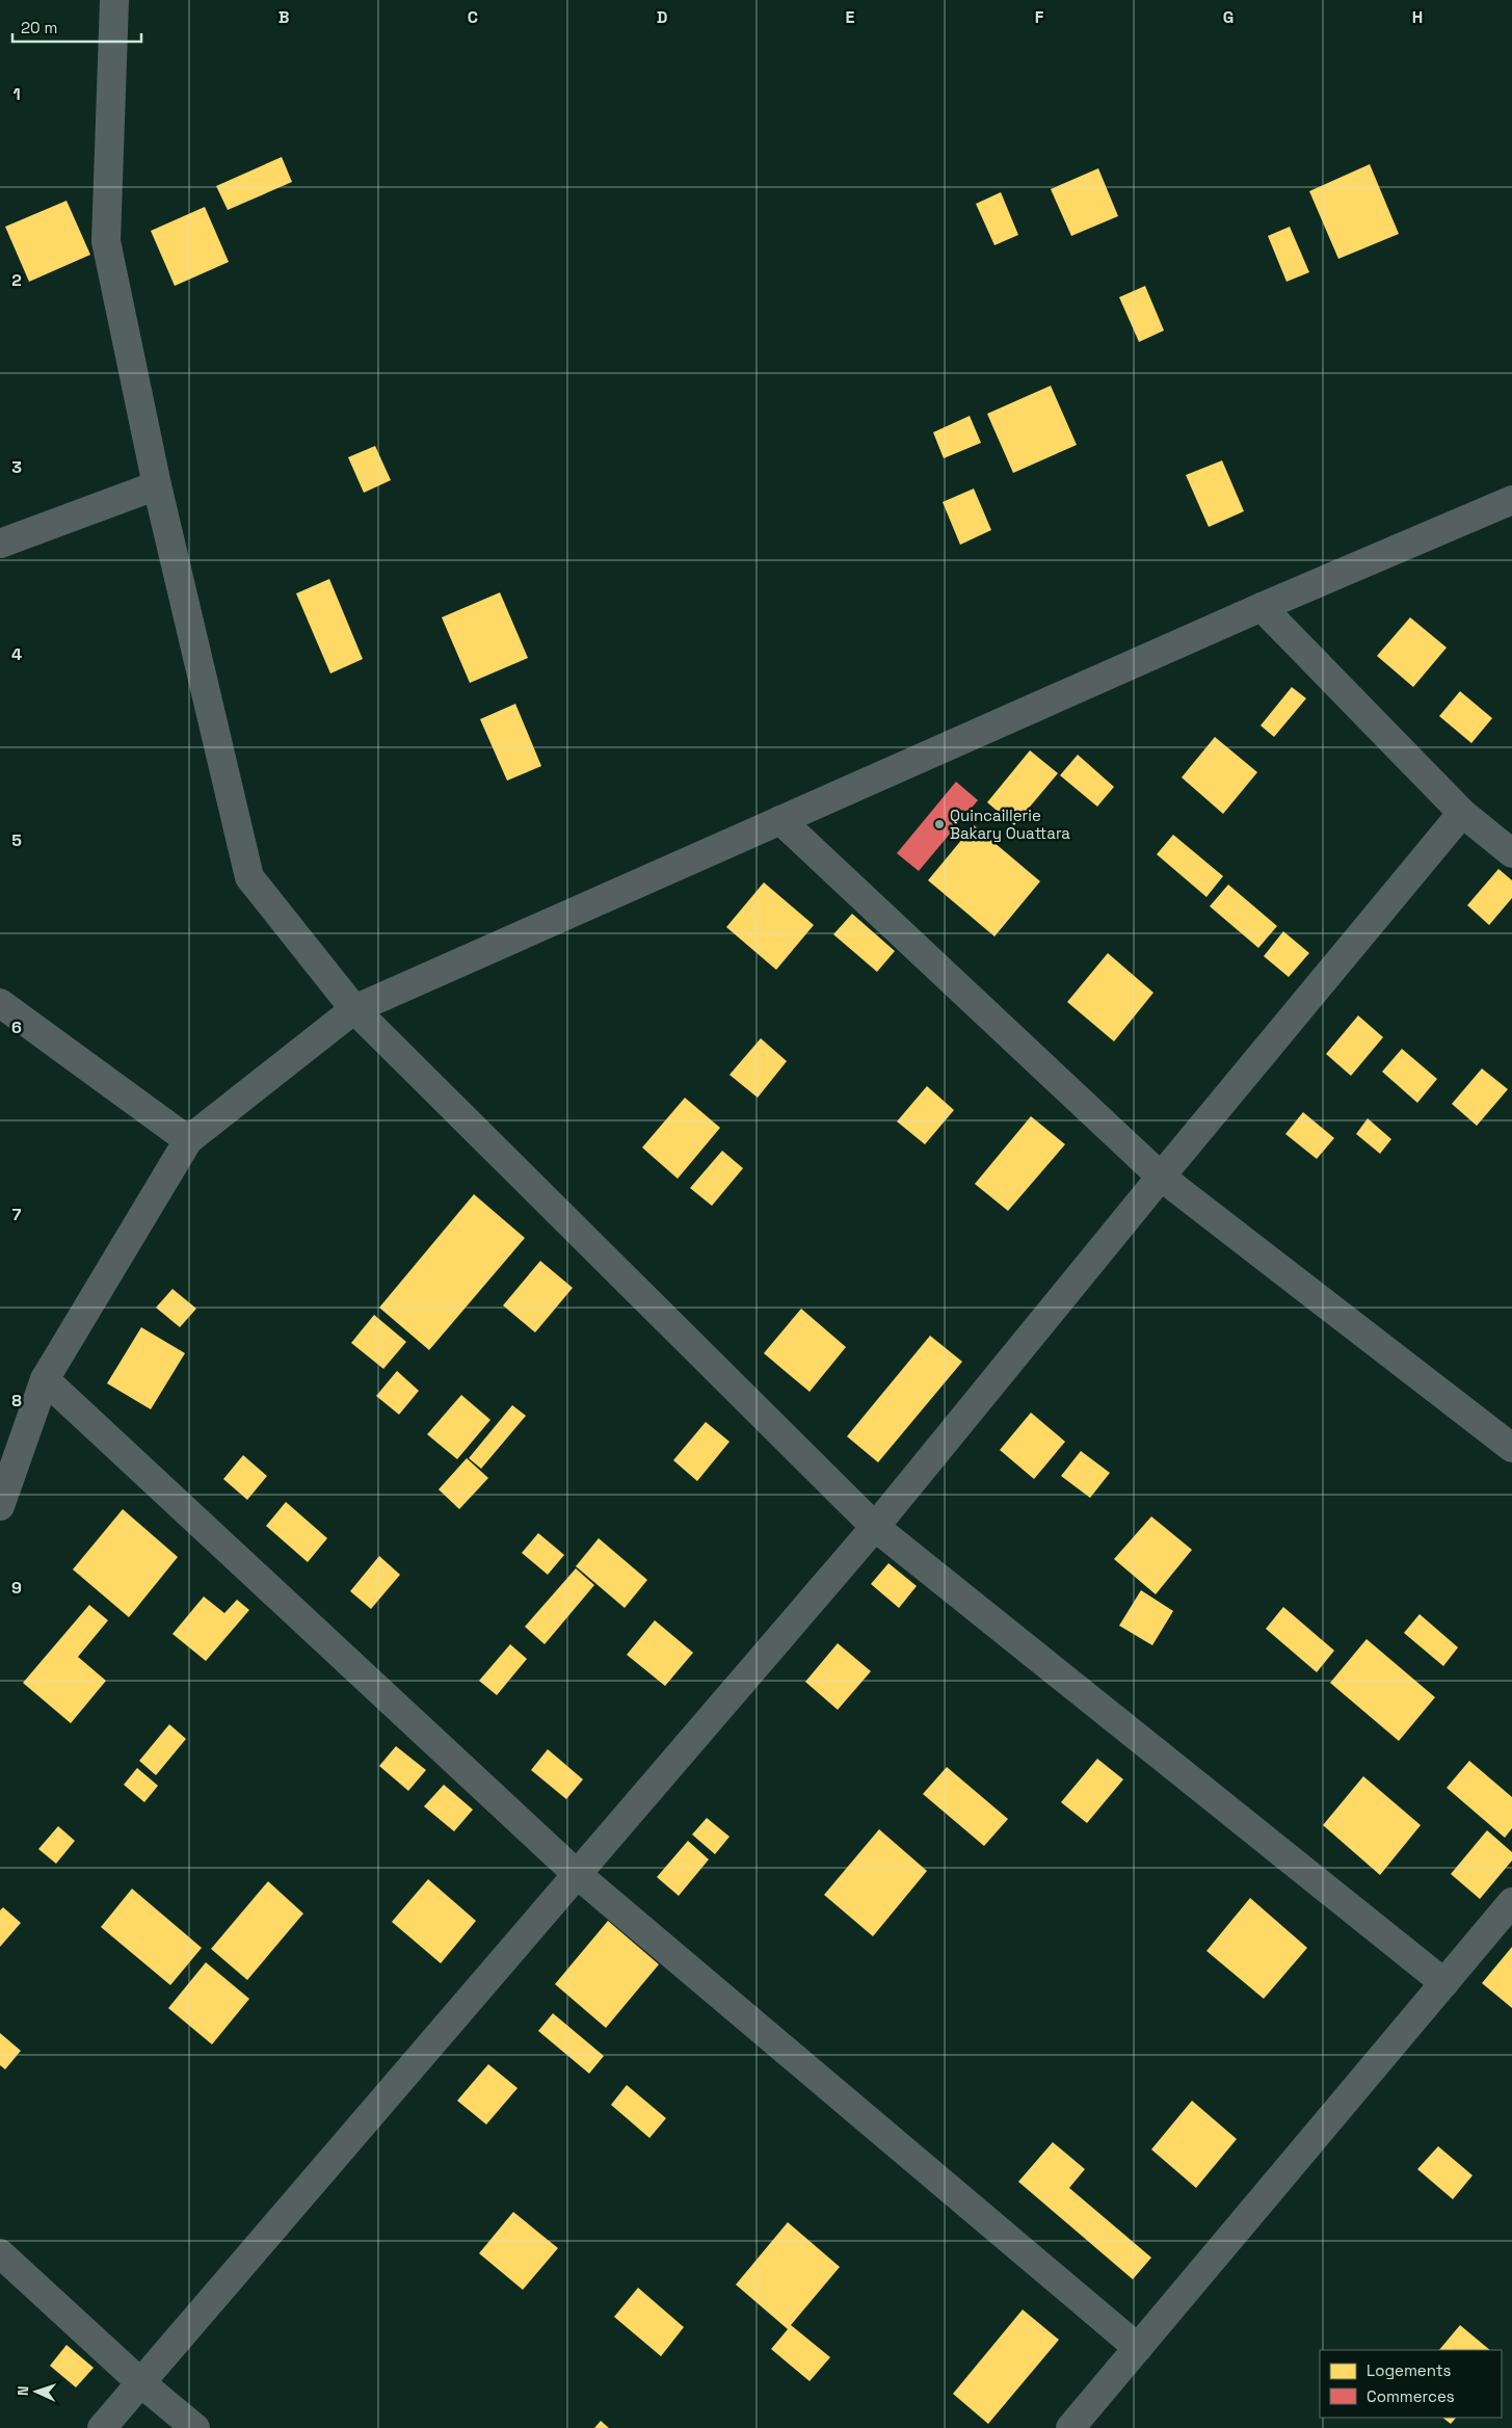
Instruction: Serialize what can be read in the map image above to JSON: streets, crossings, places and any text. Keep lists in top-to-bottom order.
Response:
{
  "places": ["Quincaillerie Bakary Ouattara"],
  "legend": ["Logements", "Commerces"],
  "scale_bar": "20 m",
  "north": "left",
  "grid": {
    "columns": [
      "B",
      "C",
      "D",
      "E",
      "F",
      "G",
      "H"
    ],
    "rows": [
      "1",
      "2",
      "3",
      "4",
      "5",
      "6",
      "7",
      "8",
      "9"
    ]
  }
}
